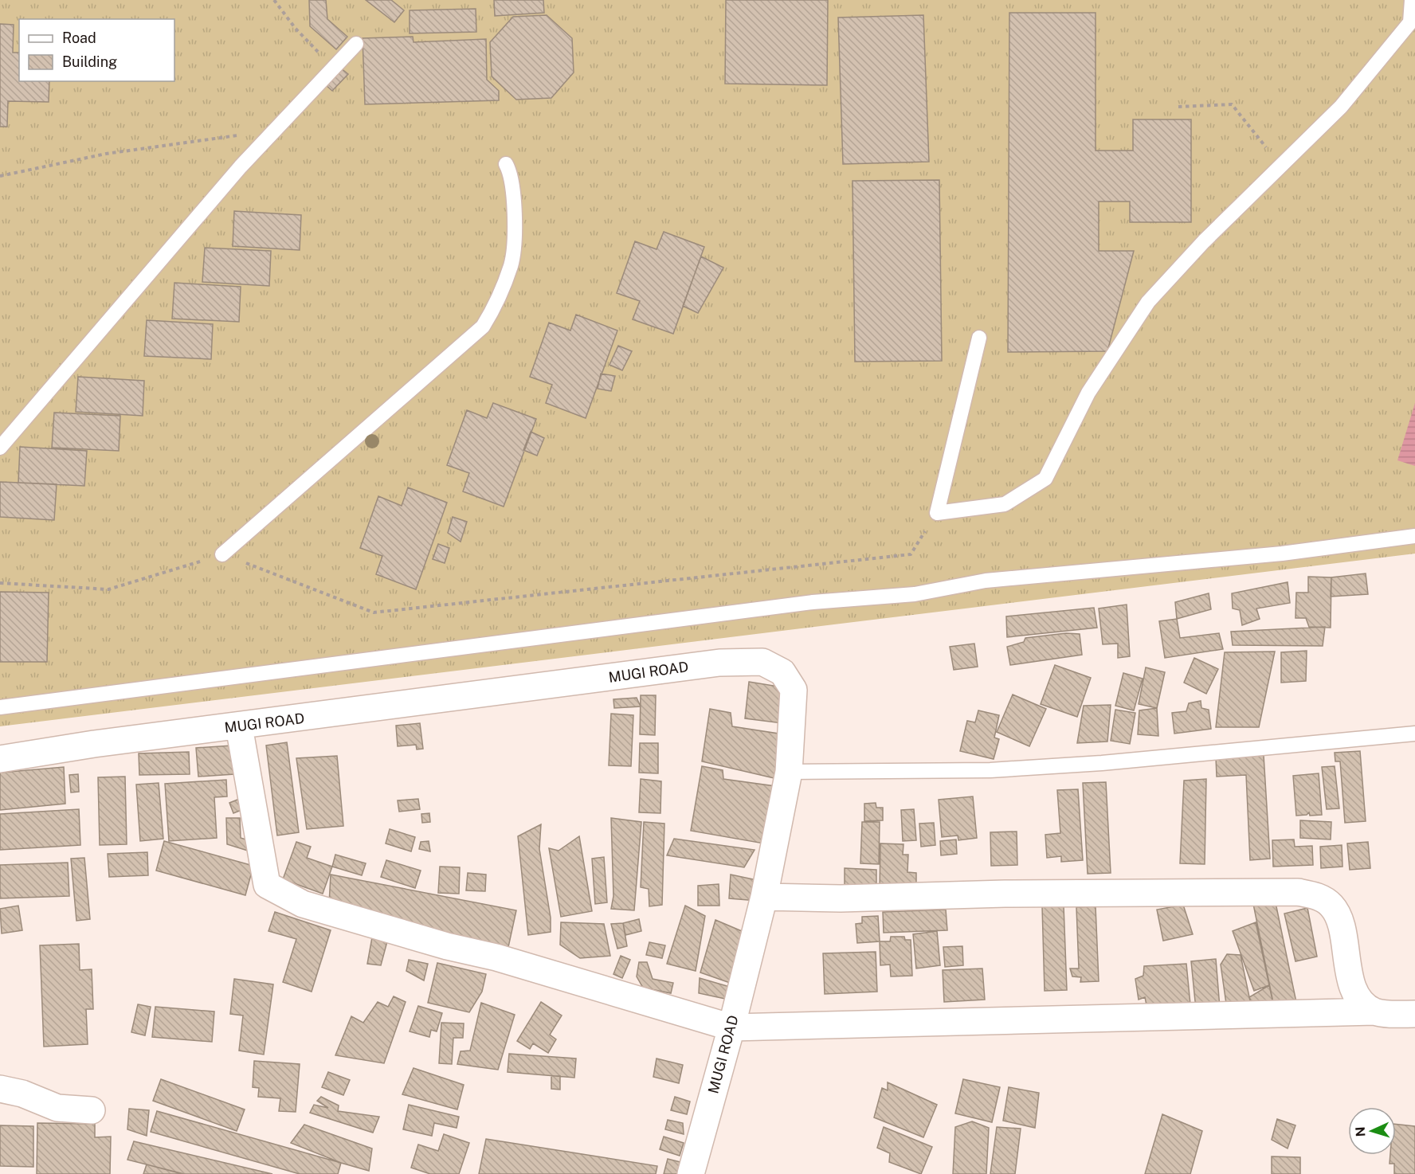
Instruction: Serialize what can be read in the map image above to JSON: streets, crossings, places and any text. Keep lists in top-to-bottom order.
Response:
{
  "streets": {
    "street": ["MUGI ROAD"]
  },
  "legend": ["Road", "Building"],
  "north": "left"
}
